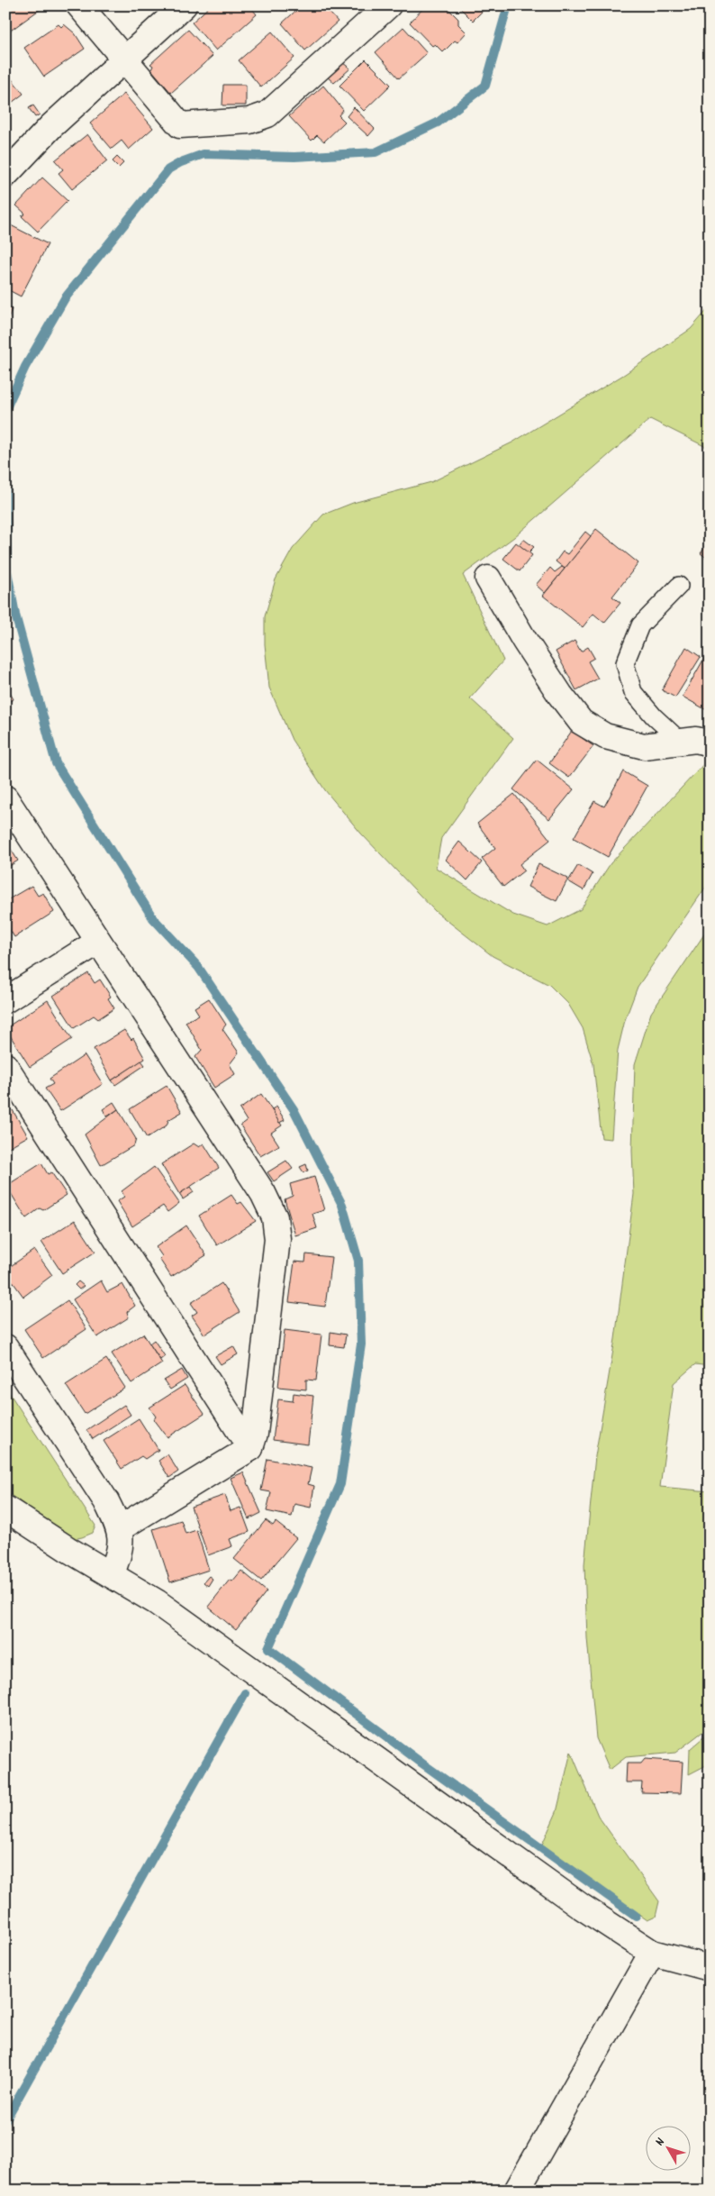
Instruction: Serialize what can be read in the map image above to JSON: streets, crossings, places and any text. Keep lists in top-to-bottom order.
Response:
{
  "north": "top left"
}
